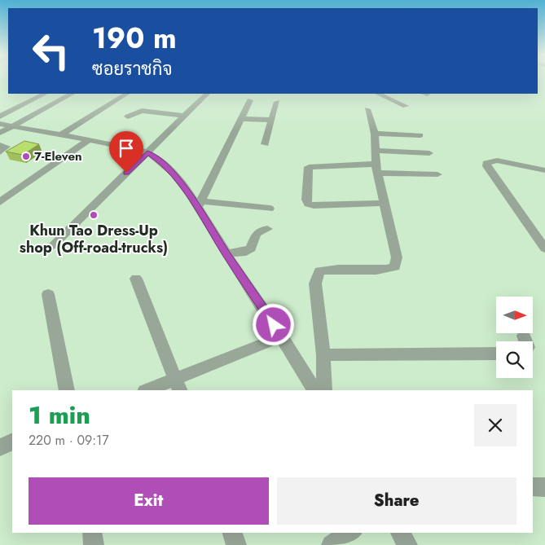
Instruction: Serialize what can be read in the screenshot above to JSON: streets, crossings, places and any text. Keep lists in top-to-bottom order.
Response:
{
  "places": ["7-Eleven", "Khun Tao Dress-Up shop (Off-road-trucks)"],
  "north": "right",
  "page": {
    "turn": ["190 m", "ซอยราชกิจ"],
    "heading": ["1 min", "220 m · 09:17"],
    "buttons": ["Exit", "Share"]
  }
}
